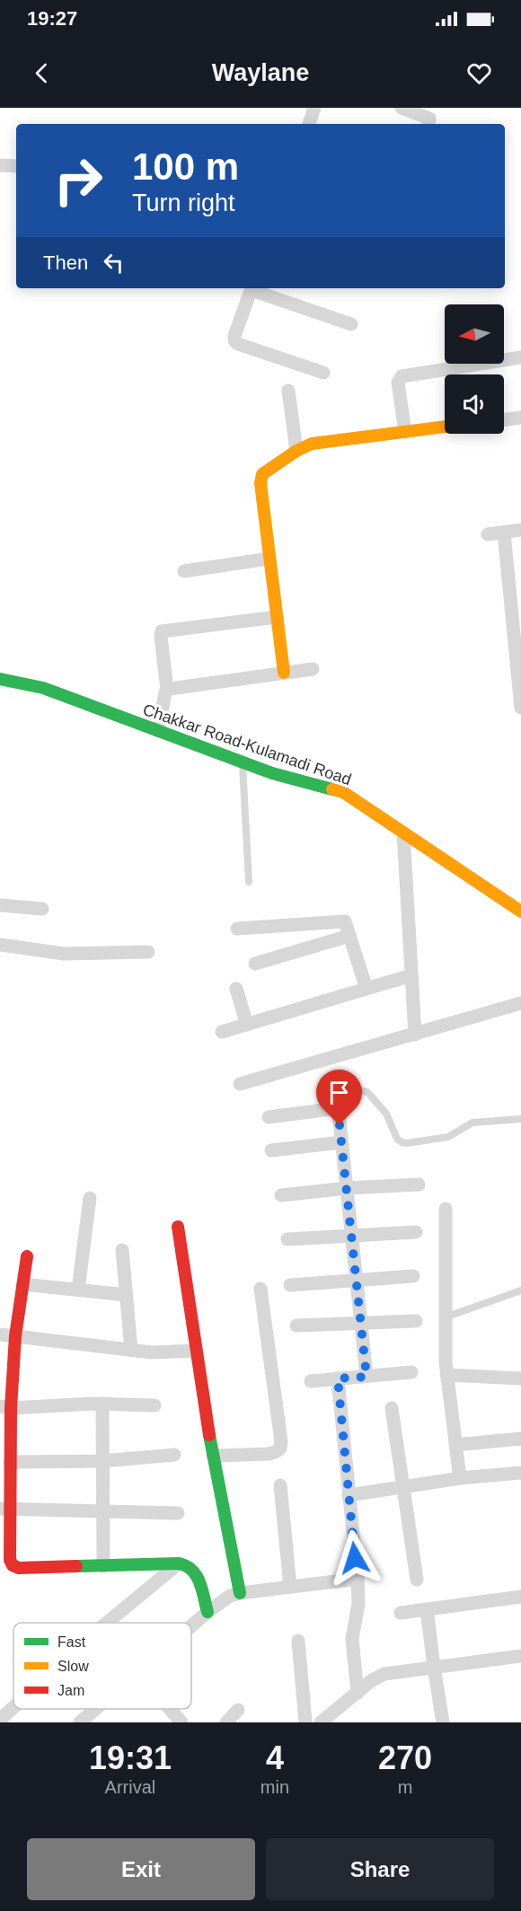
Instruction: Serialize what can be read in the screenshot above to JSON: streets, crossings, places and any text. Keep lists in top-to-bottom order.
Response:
{
  "streets": {
    "street": ["Chakkar Road-Kulamadi Road"]
  },
  "legend": ["Fast", "Slow", "Jam"],
  "north": "left",
  "page": {
    "status": "19:27",
    "header": "Waylane",
    "turn": ["100 m", "Turn right"],
    "then": "Then",
    "eta": [
      "19:31",
      "Arrival",
      "4",
      "min",
      "270",
      "m"
    ],
    "buttons": ["Exit", "Share"]
  }
}
